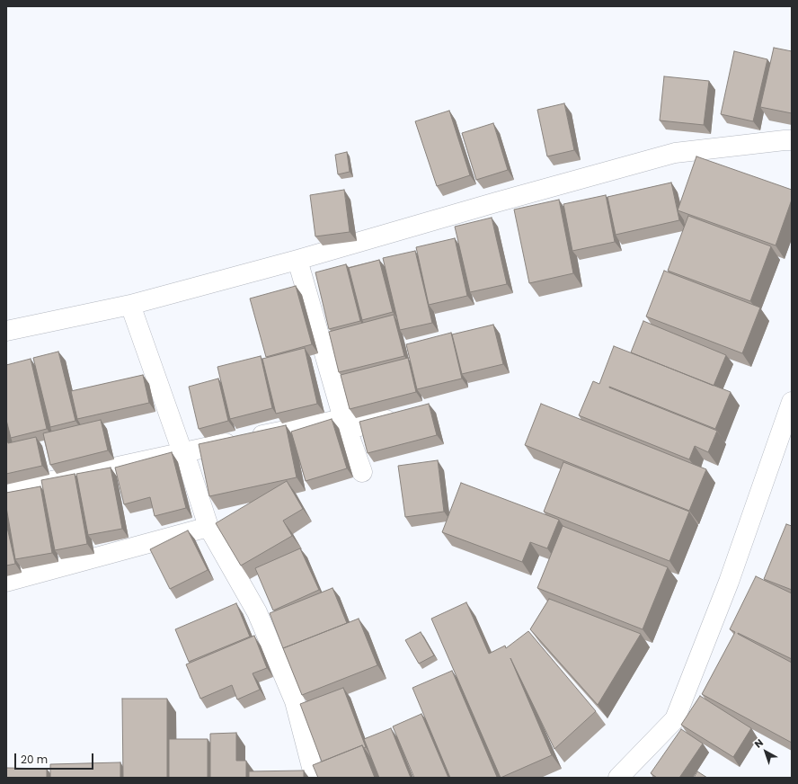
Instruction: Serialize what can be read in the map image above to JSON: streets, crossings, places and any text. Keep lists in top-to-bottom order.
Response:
{
  "scale_bar": "20 m",
  "north": "top left"
}
